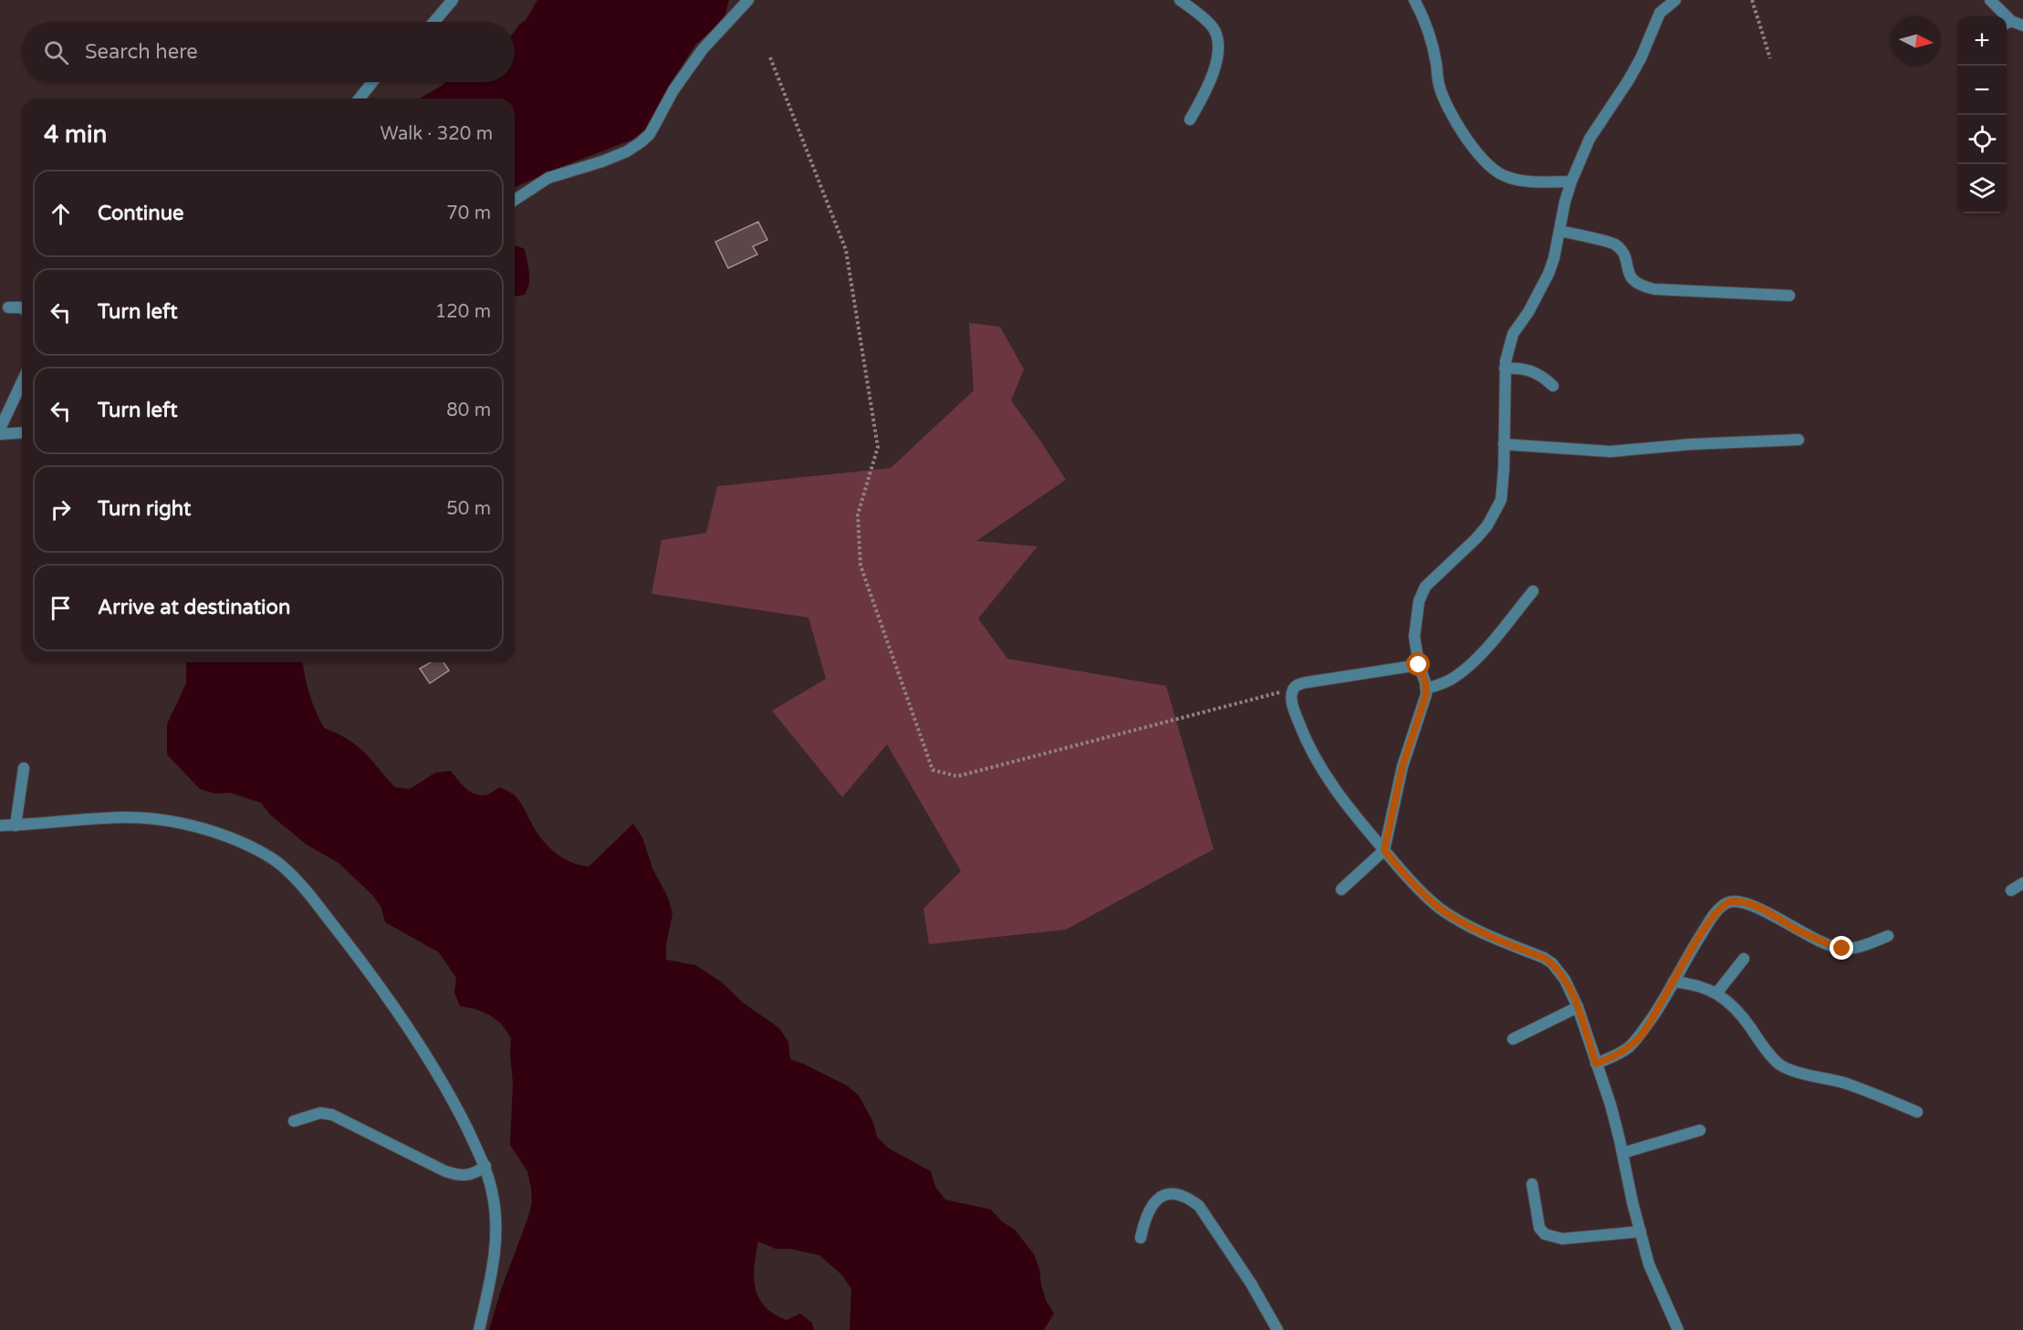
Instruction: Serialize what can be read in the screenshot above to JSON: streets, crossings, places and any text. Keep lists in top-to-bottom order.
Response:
{
  "north": "right",
  "page": {
    "map_buttons": ["+", "−"],
    "search": "Search here",
    "heading": ["4 min", "Walk · 320 m"],
    "list": [
      ["Continue", "70 m"],
      ["Turn left", "120 m"],
      ["Turn left", "80 m"],
      ["Turn right", "50 m"],
      "Arrive at destination"
    ]
  }
}
